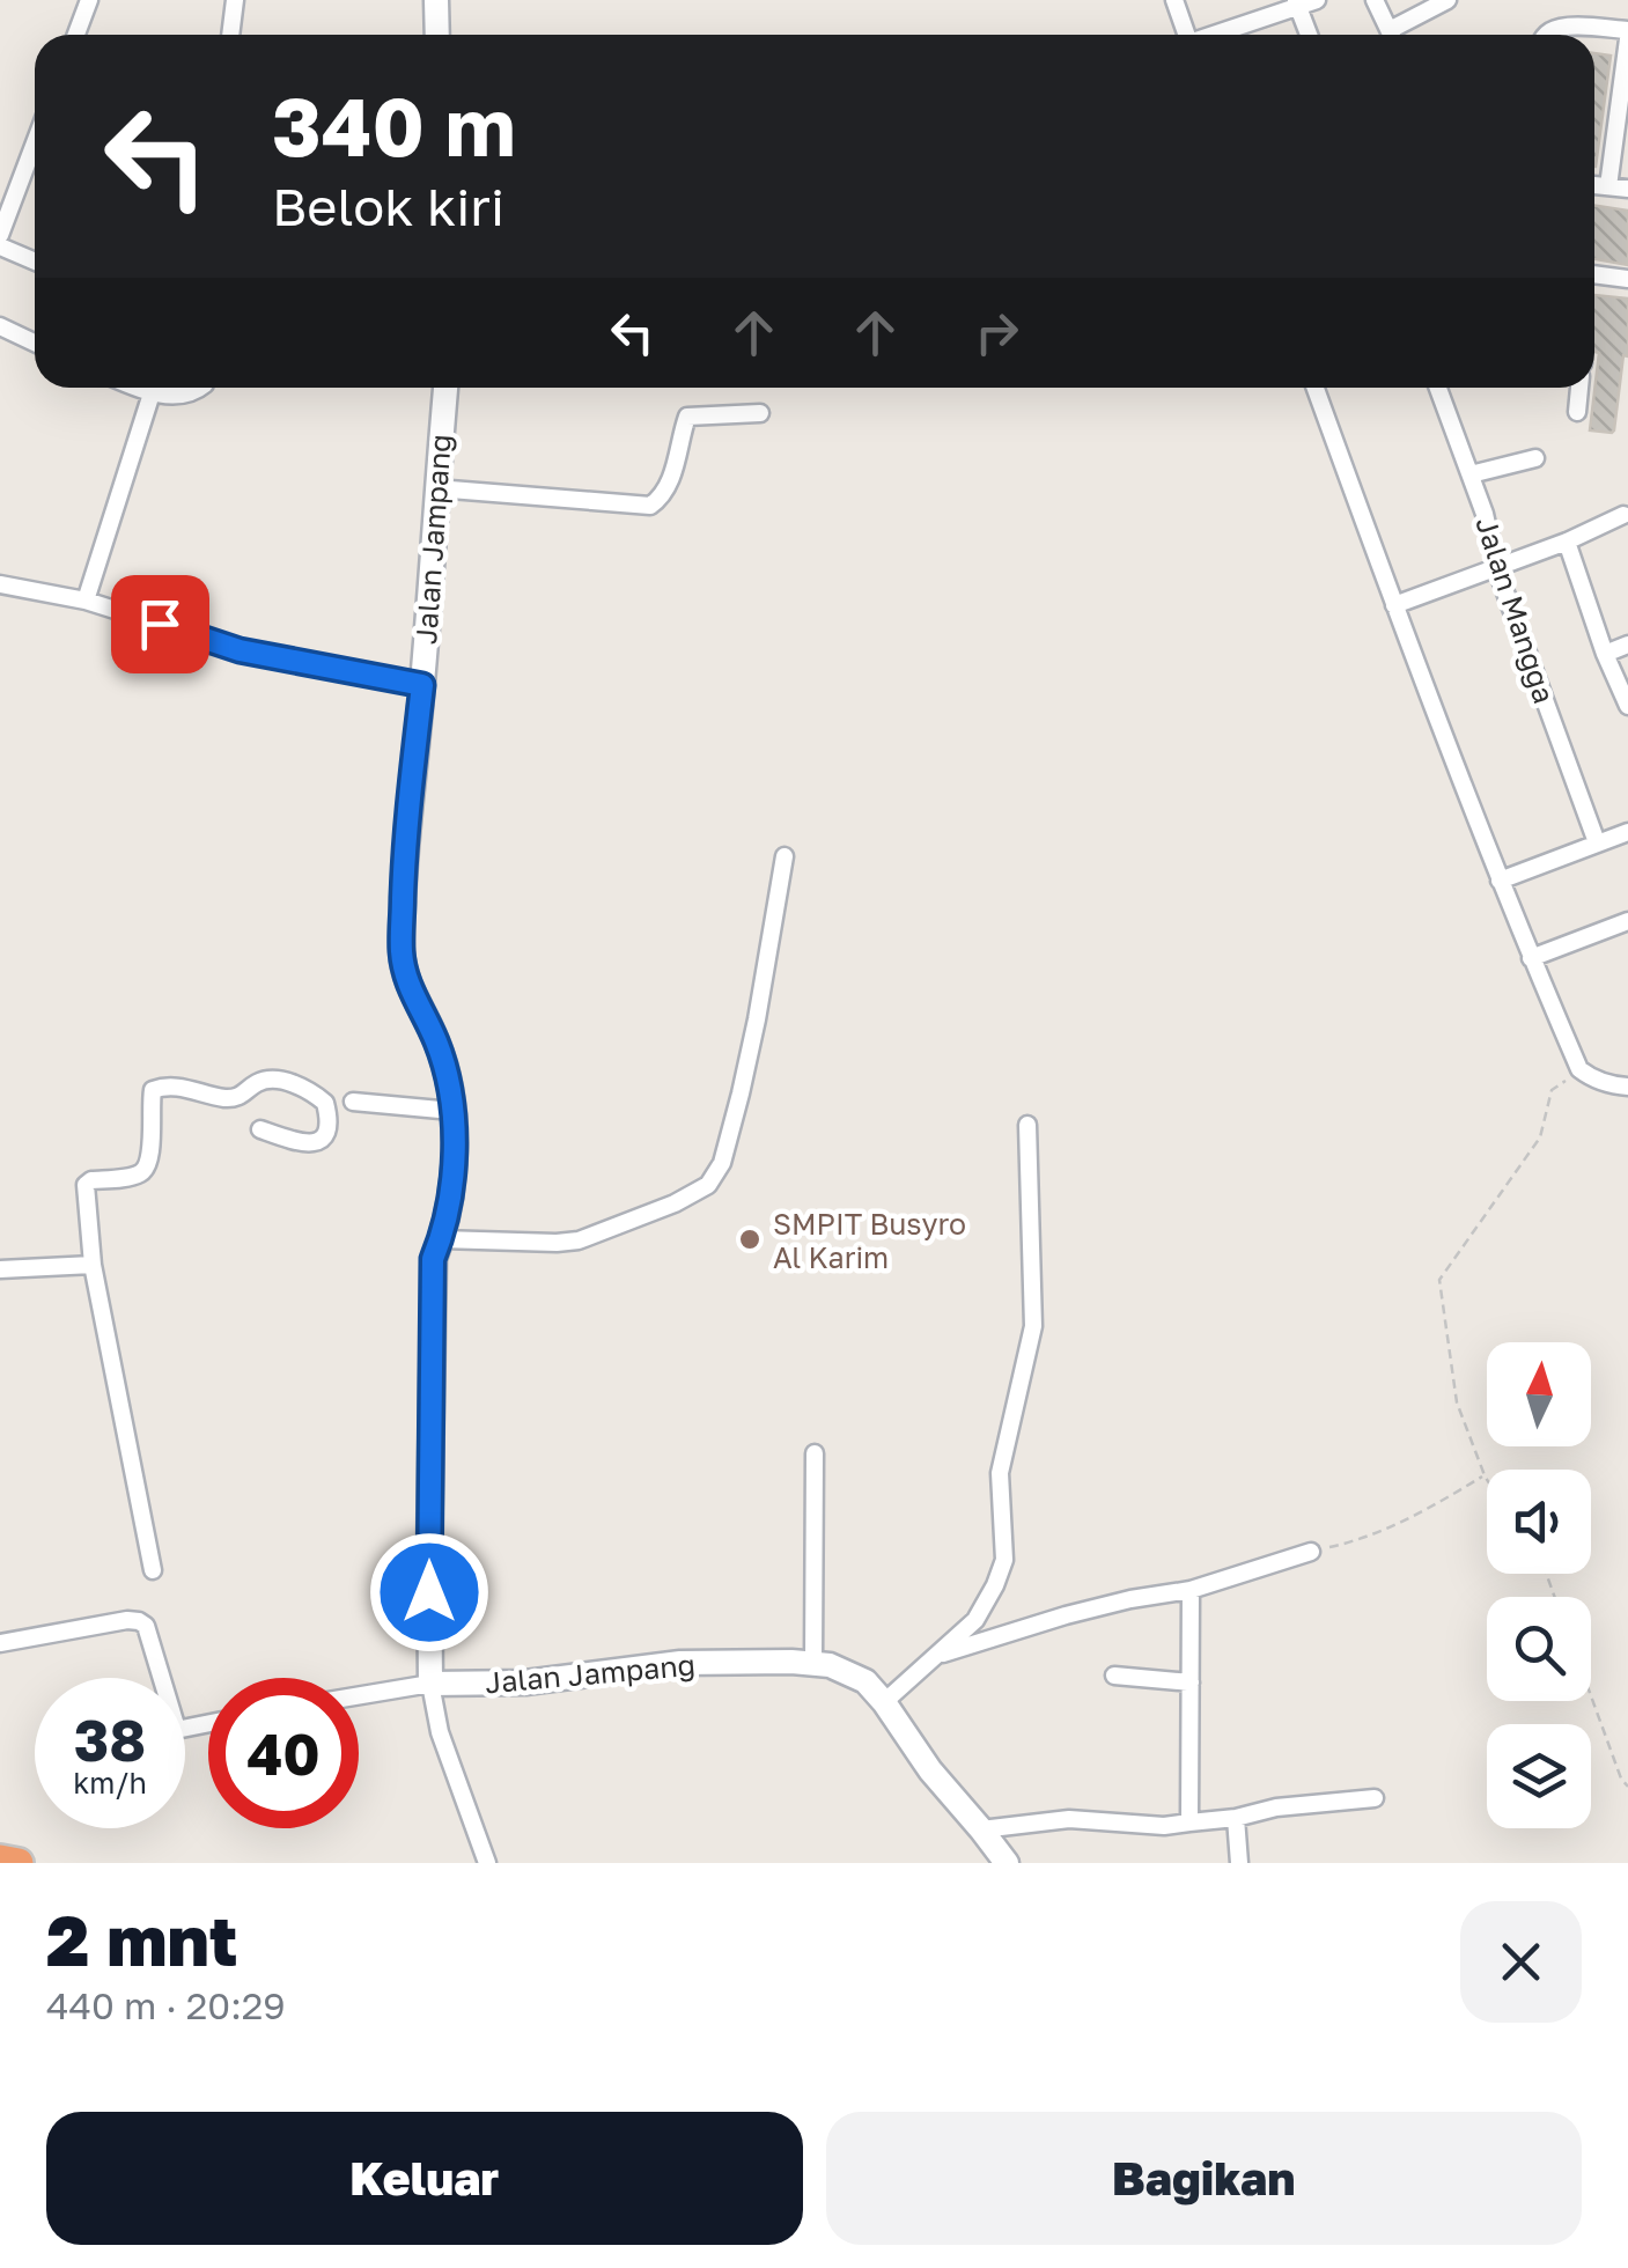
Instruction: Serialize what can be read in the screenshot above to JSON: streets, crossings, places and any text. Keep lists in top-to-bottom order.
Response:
{
  "streets": {
    "street": ["Jalan Jampang", "Jalan Mangga"]
  },
  "places": ["SMPIT Busyro Al Karim"],
  "north": "top",
  "page": {
    "turn": ["340 m", "Belok kiri"],
    "speed": "38 km/h",
    "limit": "40",
    "heading": ["2 mnt", "440 m · 20:29"],
    "buttons": ["Keluar", "Bagikan"]
  }
}
